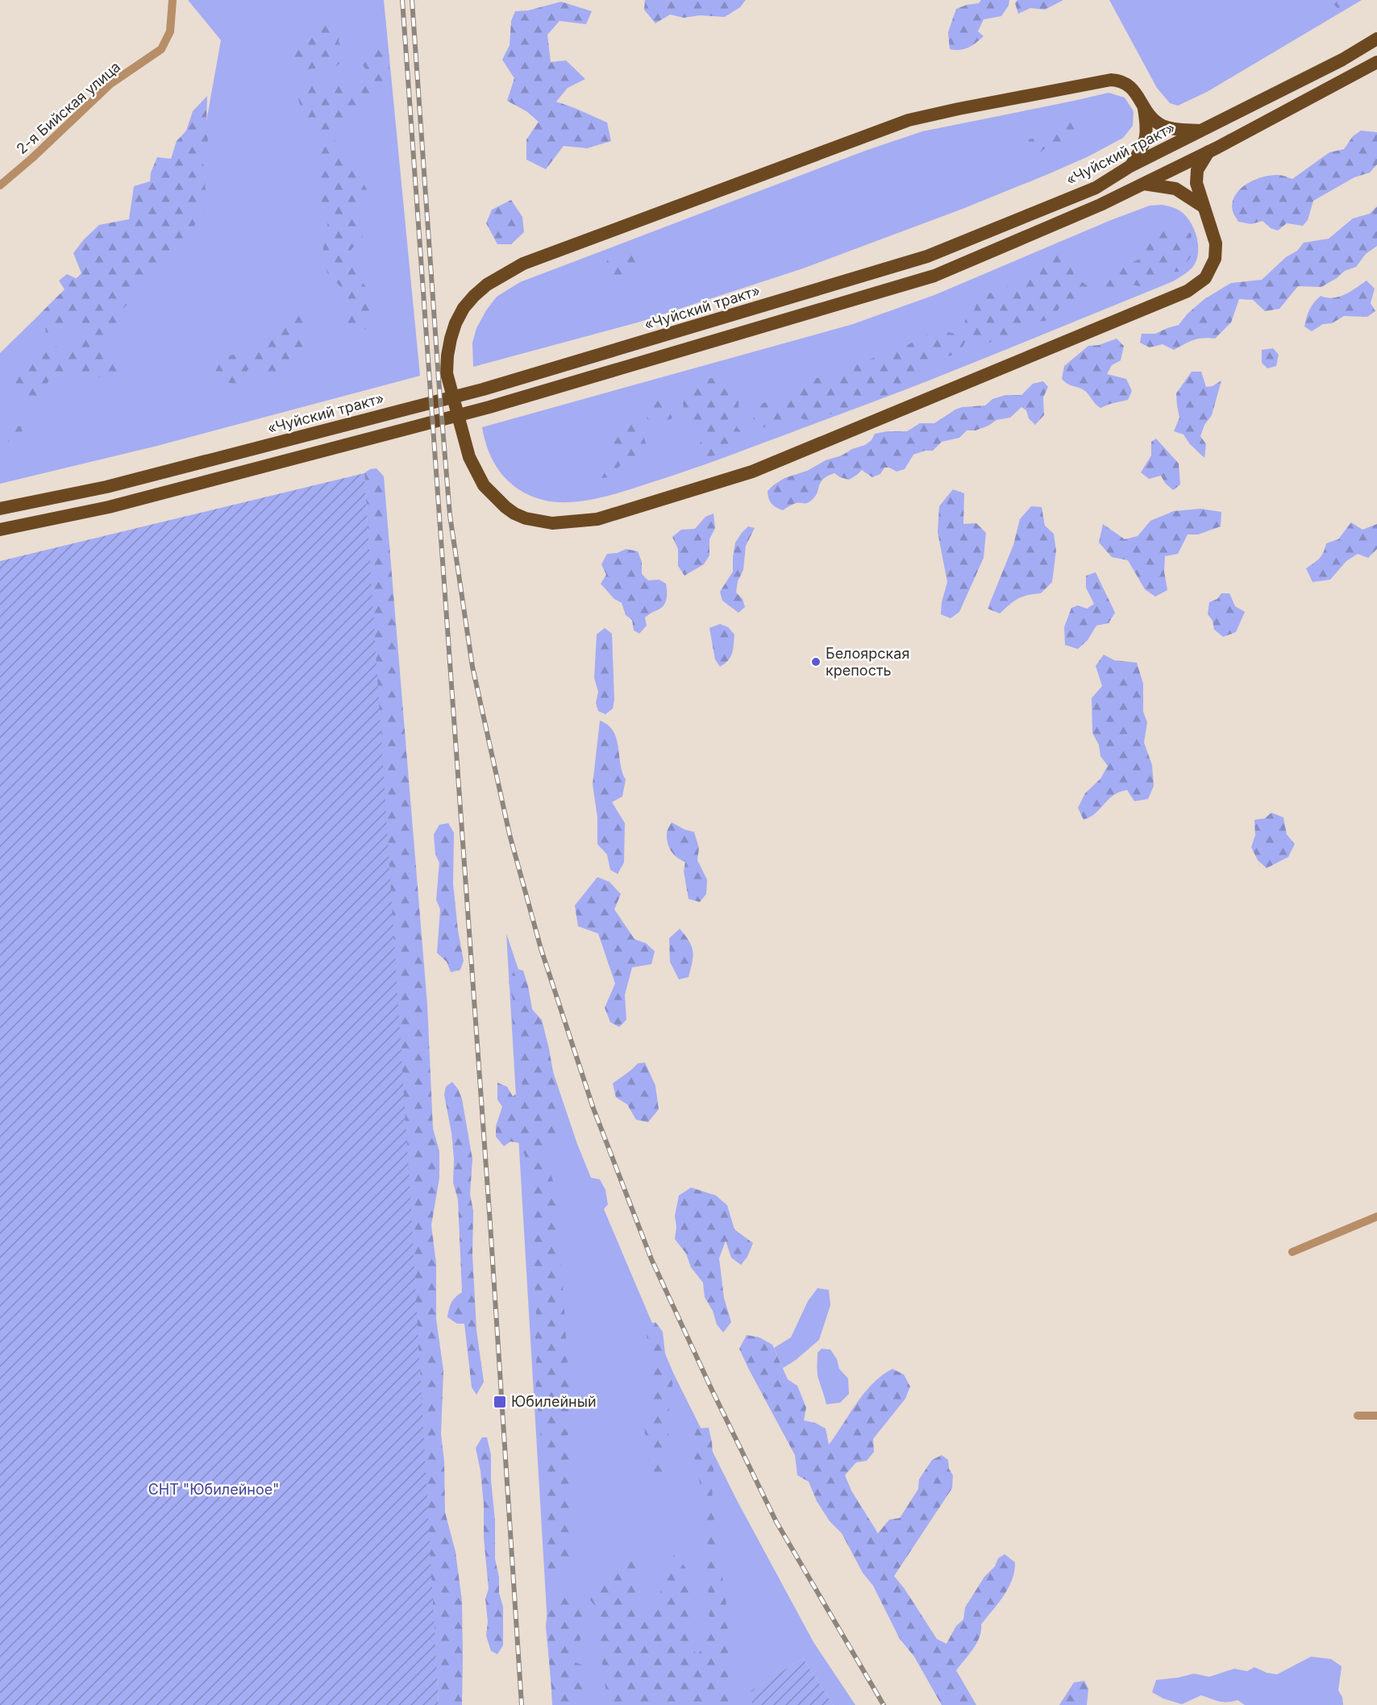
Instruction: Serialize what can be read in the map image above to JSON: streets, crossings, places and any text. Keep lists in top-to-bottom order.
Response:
{
  "streets": {
    "highway": ["«Чуйский тракт»"],
    "street": ["2-я Бийская улица"]
  },
  "parks": ["СНТ \"Юбилейное\""],
  "places": {
    "other": ["Белоярская крепость"],
    "transit": ["Юбилейный"]
  }
}
